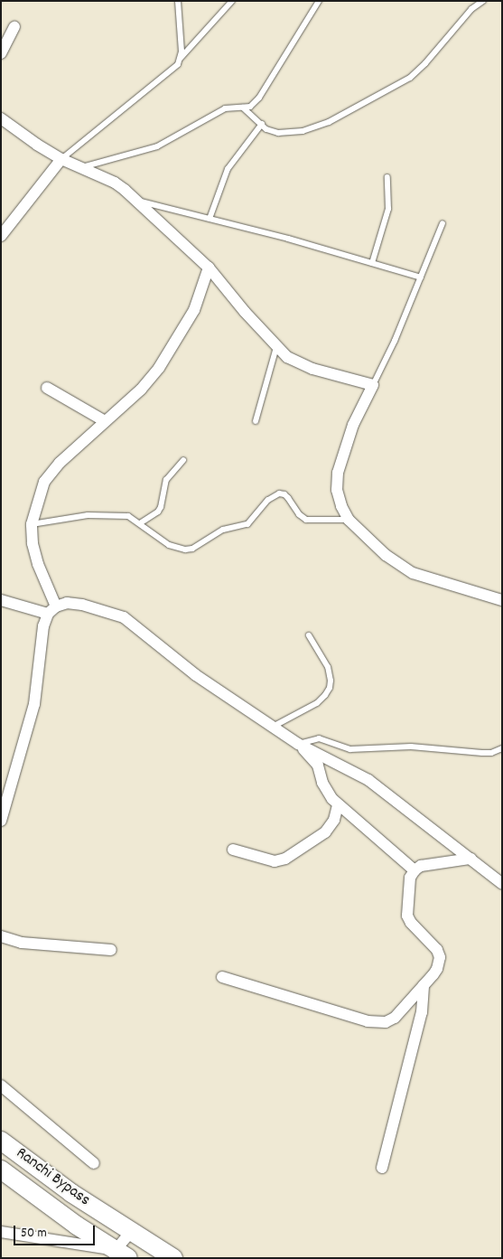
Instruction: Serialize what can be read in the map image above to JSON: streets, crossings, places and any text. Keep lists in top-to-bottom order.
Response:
{
  "streets": {
    "highway": ["Ranchi Bypass"]
  },
  "scale_bar": "50 m"
}
